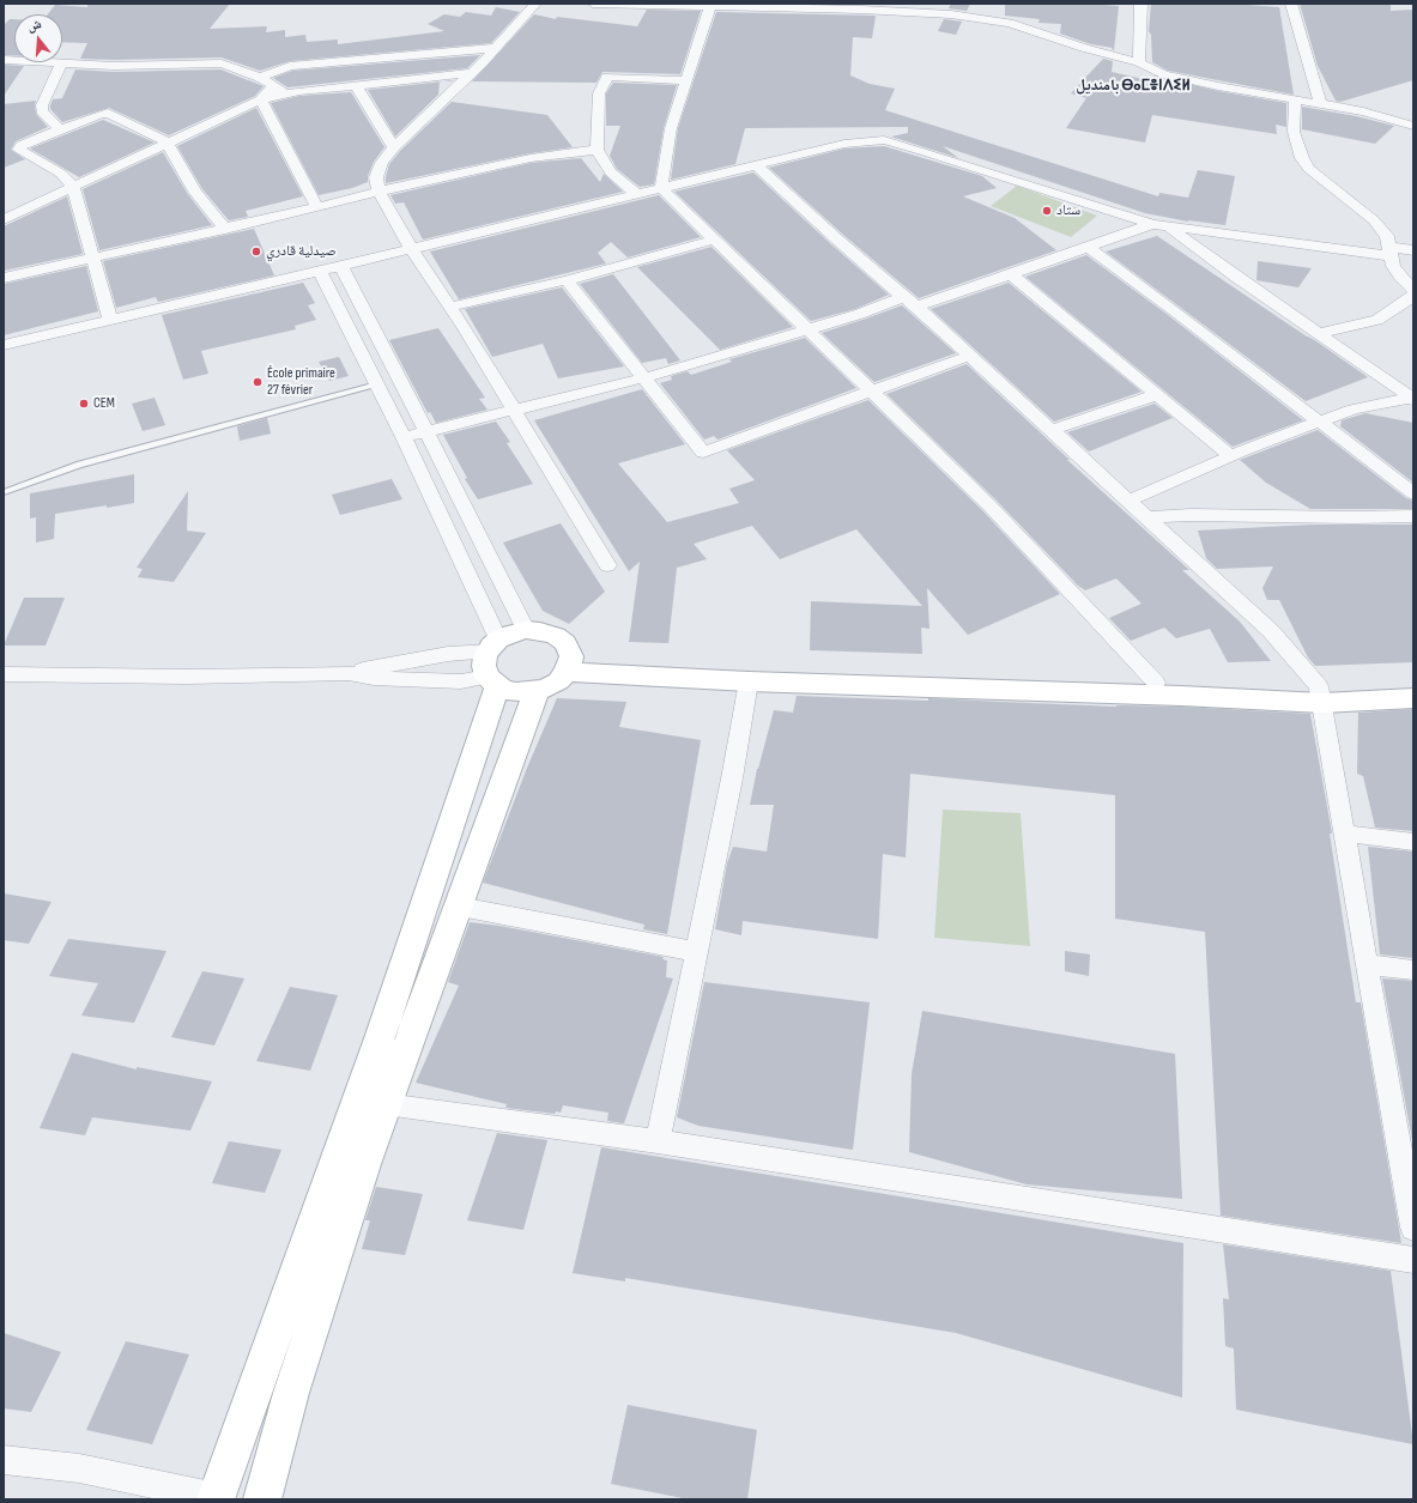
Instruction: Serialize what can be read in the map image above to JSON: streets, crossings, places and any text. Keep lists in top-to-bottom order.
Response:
{
  "districts": ["بامنديل ⴱⴰⵎⴻⵏⴷⵉⵍ"],
  "places": [
    "ستاد",
    "صيدلية قادري",
    "École primaire 27 février",
    "CEM"
  ],
  "north": "top"
}
